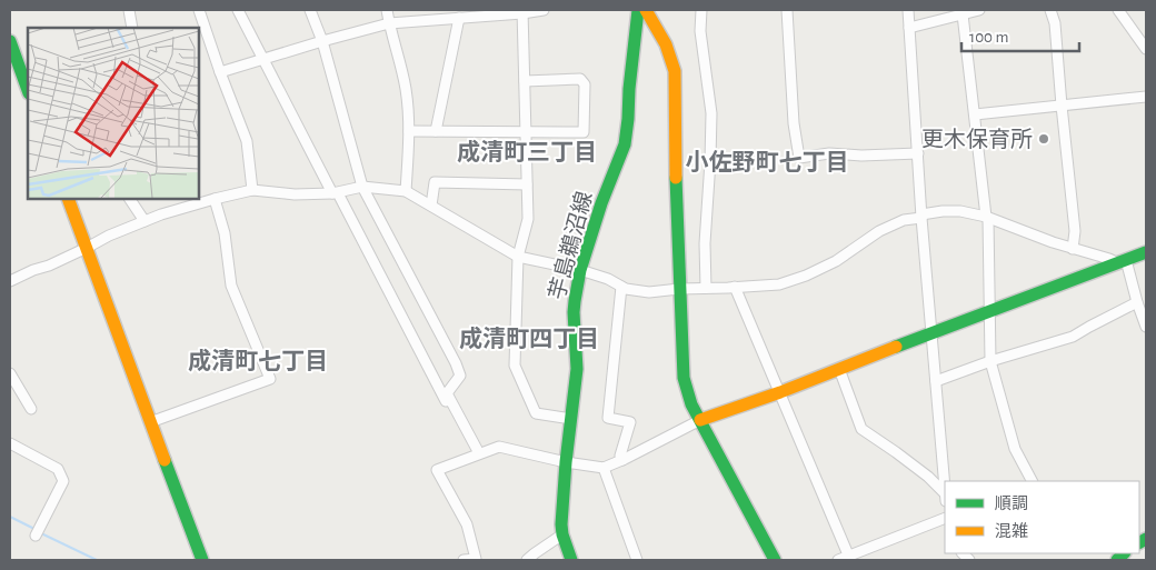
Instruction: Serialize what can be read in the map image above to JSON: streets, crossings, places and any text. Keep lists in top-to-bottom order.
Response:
{
  "streets": {
    "street": ["芋島鵜沼線"]
  },
  "districts": [
    "成清町三丁目",
    "小佐野町七丁目",
    "成清町四丁目",
    "成清町七丁目"
  ],
  "places": ["更木保育所"],
  "legend": ["順調", "混雑"],
  "scale_bar": "100 m"
}
